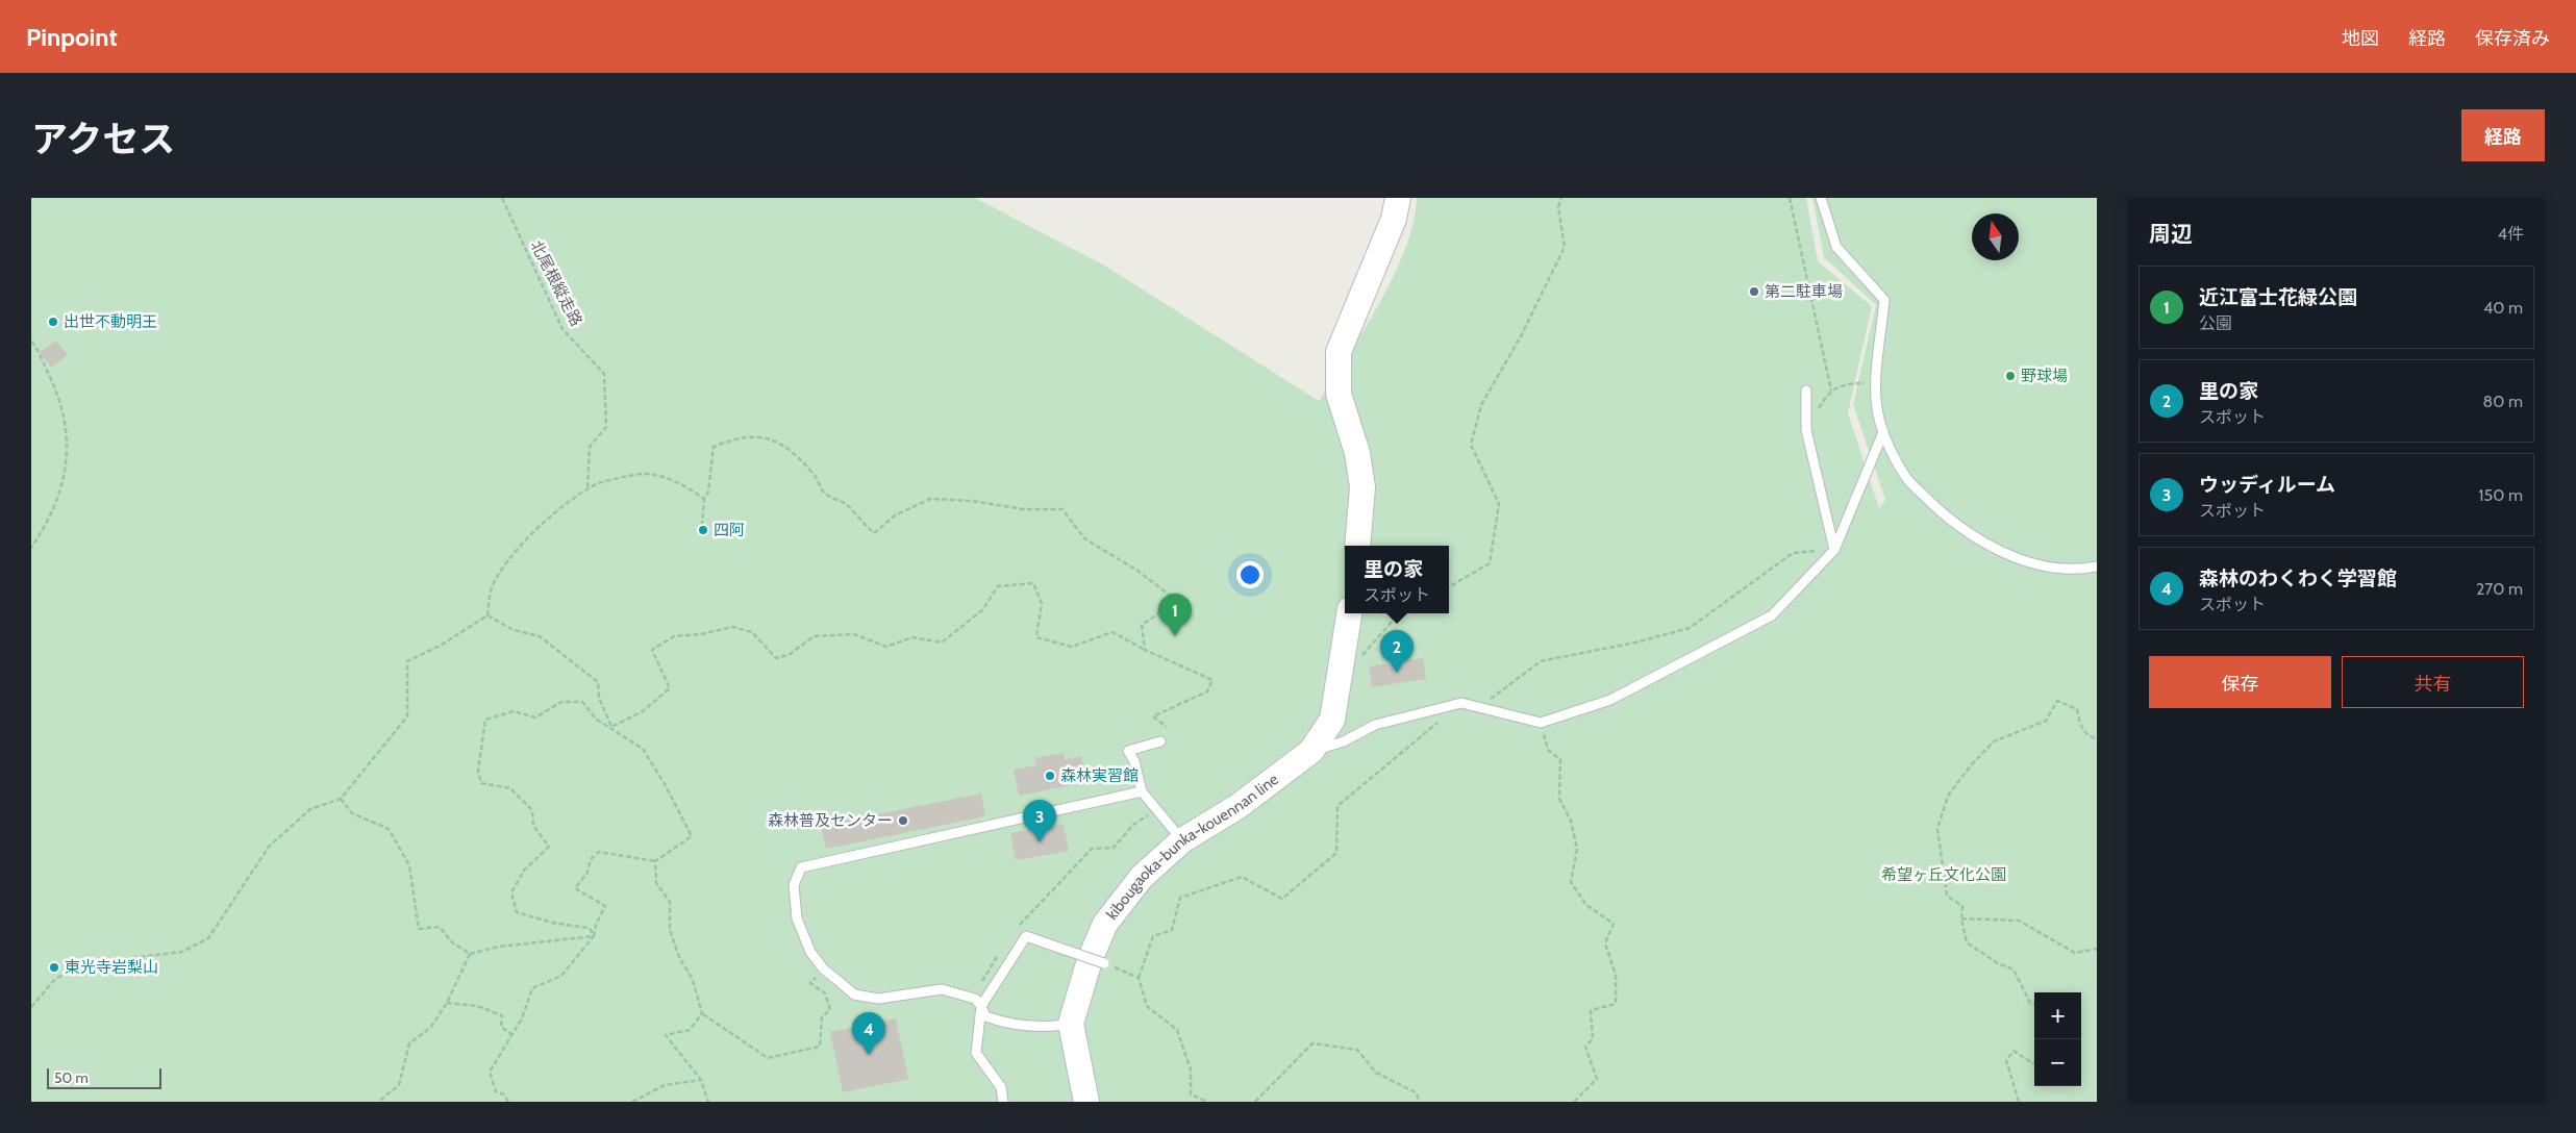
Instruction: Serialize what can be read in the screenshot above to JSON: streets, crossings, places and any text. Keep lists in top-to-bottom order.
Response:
{
  "streets": {
    "main road": ["kibougaoka-bunka-kouennan line"],
    "path": ["北尾根縦走路"]
  },
  "parks": ["希望ヶ丘文化公園"],
  "places": [
    "第二駐車場",
    "出世不動明王",
    "野球場",
    "四阿",
    "森林実習館",
    "森林普及センター",
    "東光寺岩梨山"
  ],
  "scale_bar": "50 m",
  "north": "top",
  "page": {
    "header": "Pinpoint",
    "nav": ["地図", "経路", "保存済み"],
    "title": "アクセス",
    "buttons": [
      "経路",
      ["保存", "共有"]
    ],
    "heading": ["周辺", "4件"],
    "list": [
      {
        "mark": "1",
        "name": "近江富士花緑公園",
        "note": "公園",
        "value": "40 m"
      },
      {
        "mark": "2",
        "name": "里の家",
        "note": "スポット",
        "value": "80 m"
      },
      {
        "mark": "3",
        "name": "ウッディルーム",
        "note": "スポット",
        "value": "150 m"
      },
      {
        "mark": "4",
        "name": "森林のわくわく学習館",
        "note": "スポット",
        "value": "270 m"
      }
    ],
    "popup": ["里の家", "スポット"],
    "pins": [
      "1",
      "2",
      "3",
      "4"
    ],
    "map_buttons": ["+", "−"],
    "scale": "50 m"
  }
}
